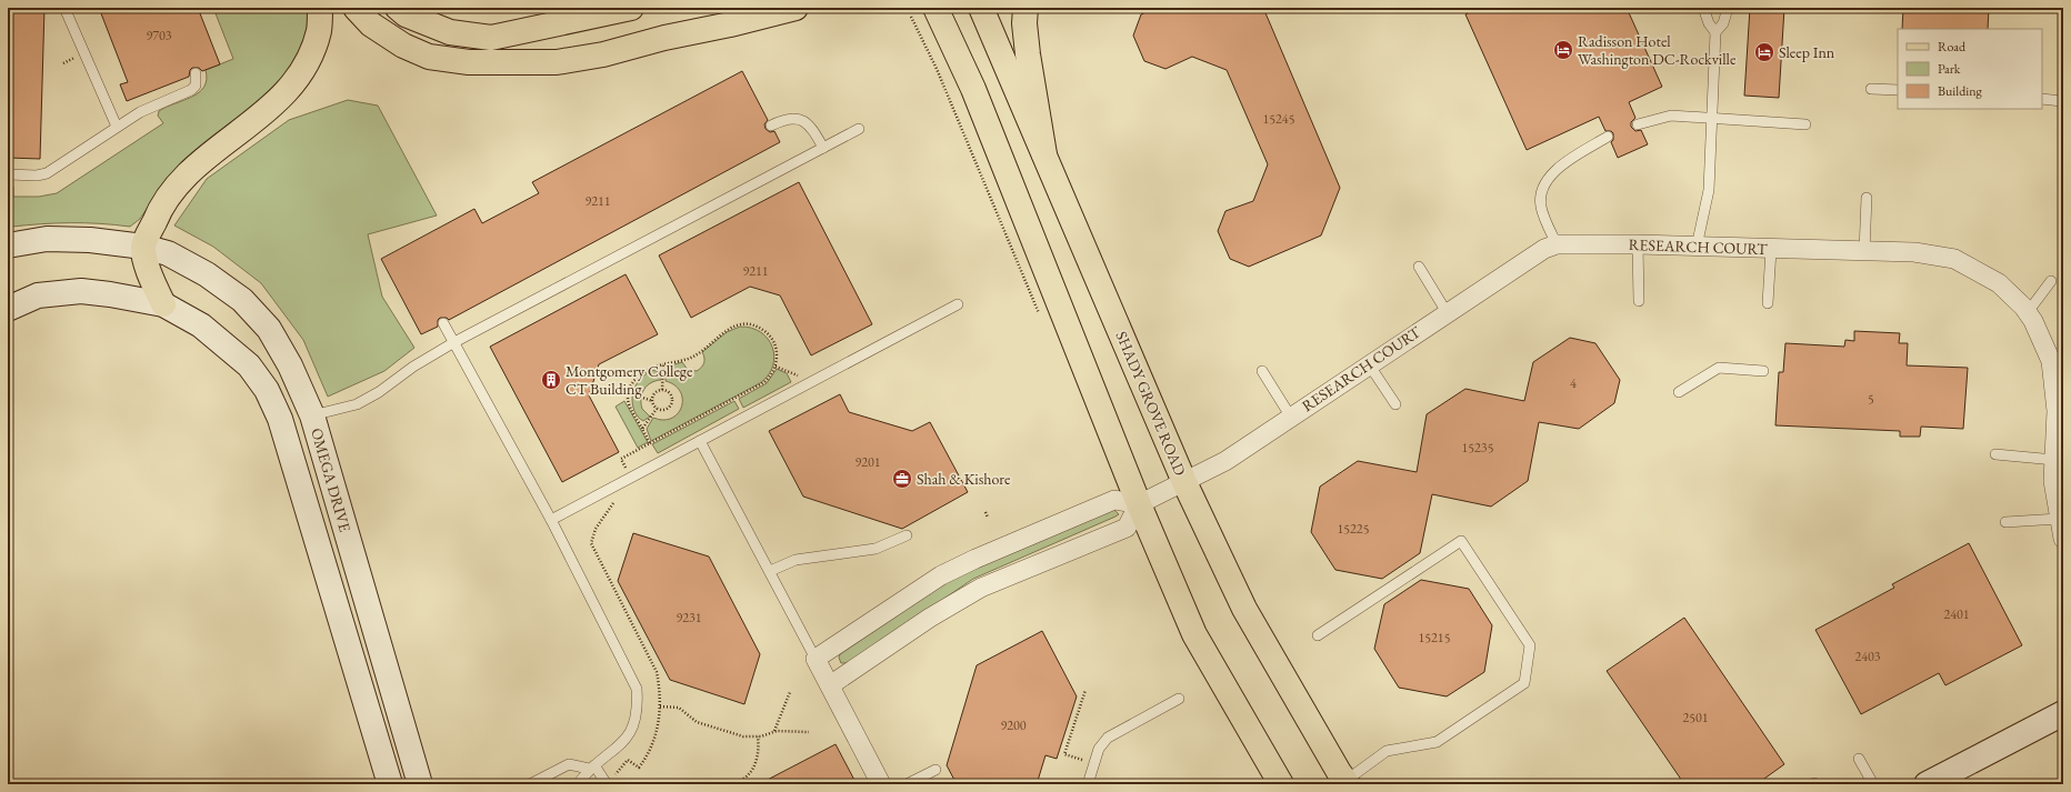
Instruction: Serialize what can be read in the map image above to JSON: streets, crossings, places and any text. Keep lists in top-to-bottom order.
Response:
{
  "streets": {
    "main road": ["SHADY GROVE ROAD", "OMEGA DRIVE"],
    "street": ["RESEARCH COURT"]
  },
  "crossings": [
    ["RESEARCH COURT", "SHADY GROVE ROAD"]
  ],
  "places": {
    "hotel": ["Radisson Hotel Washington DC-Rockville", "Sleep Inn"],
    "building": ["Montgomery College CT Building"],
    "office": ["Shah & Kishore"]
  },
  "house_numbers": [
    "9703",
    "15245",
    "9211",
    "9211",
    "4",
    "5",
    "15235",
    "9201",
    "15225",
    "2401",
    "9231",
    "15215",
    "2403",
    "2501",
    "9200"
  ],
  "legend": ["Road", "Park", "Building"]
}
